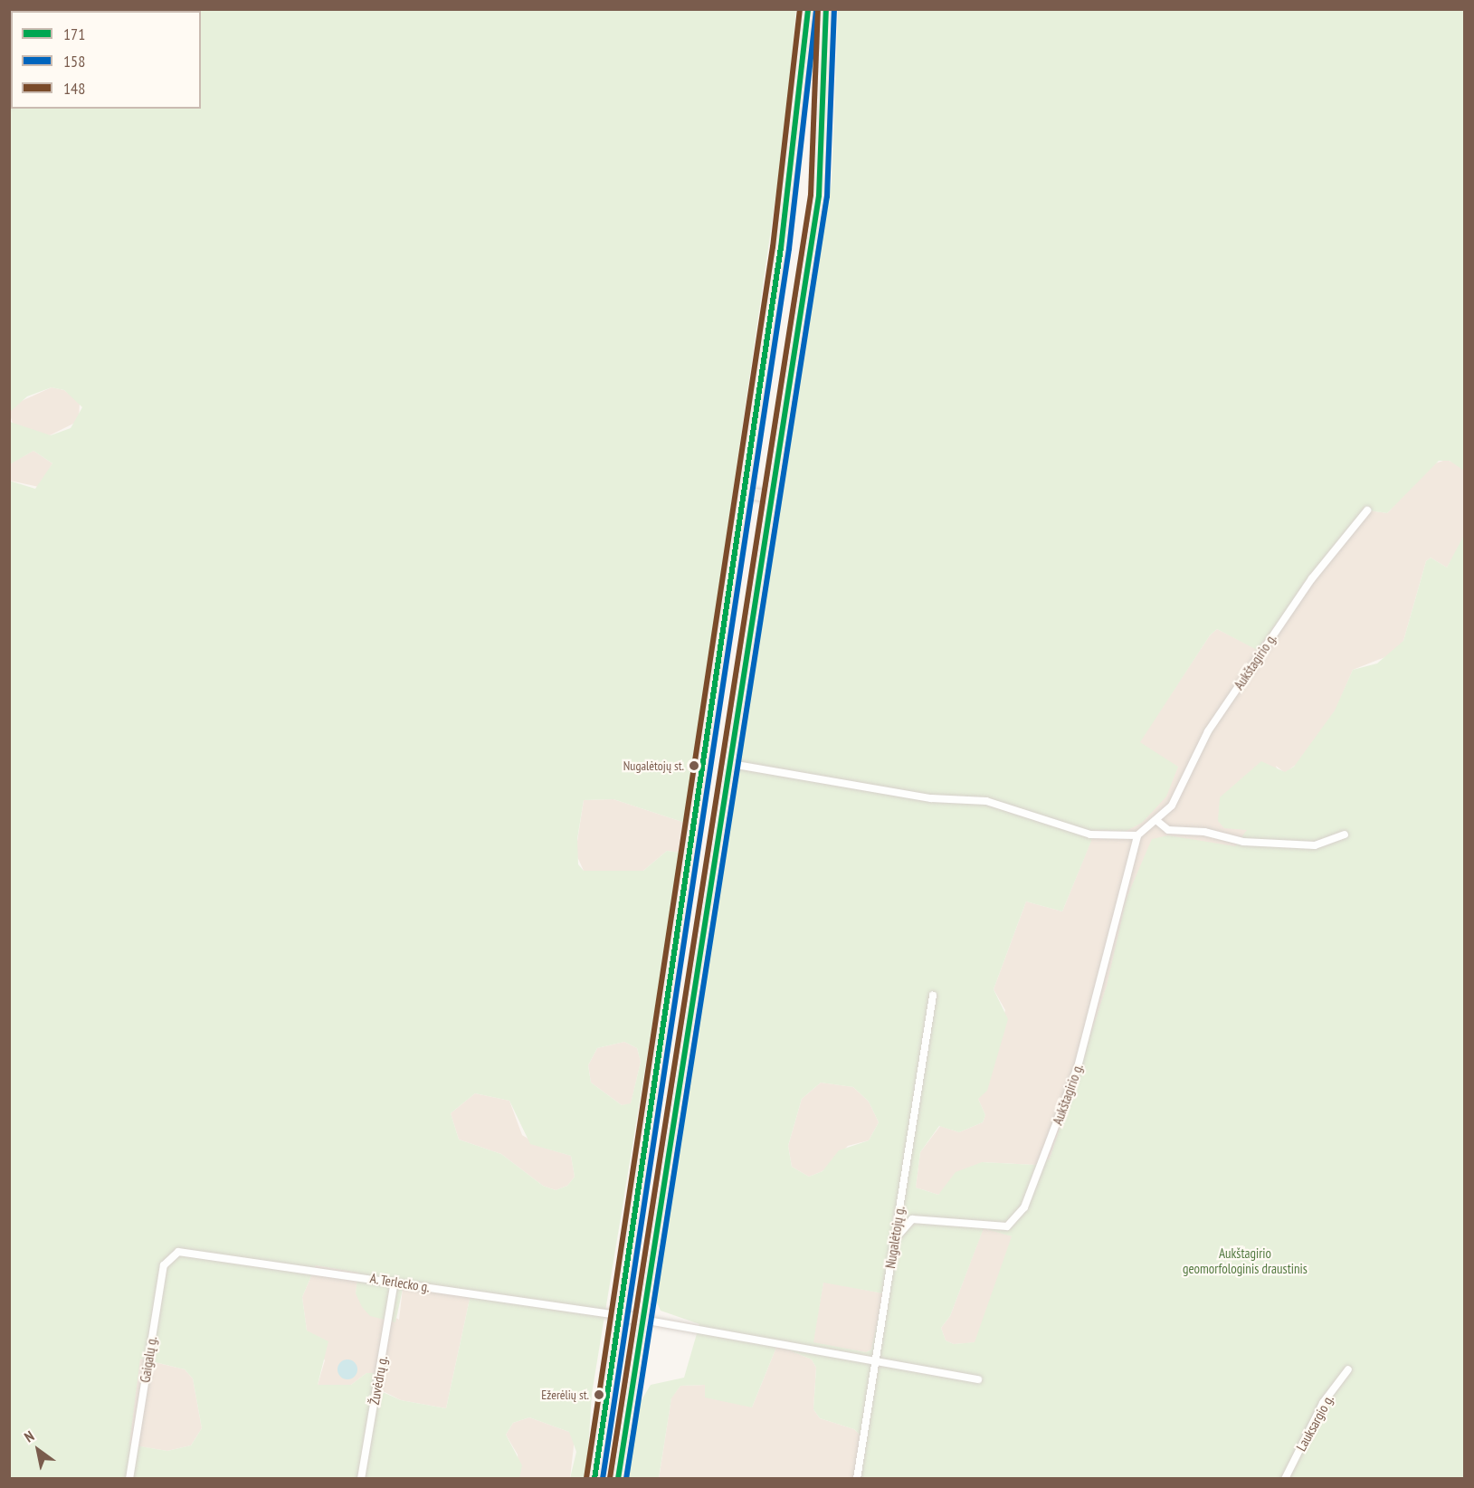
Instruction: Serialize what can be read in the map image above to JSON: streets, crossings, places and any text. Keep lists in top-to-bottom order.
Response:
{
  "streets": {
    "street": [
      "Aukštagirio g.",
      "Nugalėtojų g.",
      "A. Terlecko g.",
      "Gaigalų g.",
      "Žuvėdrų g.",
      "Lauksargio g."
    ]
  },
  "crossings": [
    ["Aukštagirio g.", "Nugalėtojų g."],
    ["A. Terlecko g.", "Gaigalų g."],
    ["A. Terlecko g.", "Žuvėdrų g."]
  ],
  "parks": ["Aukštagirio geomorfologinis draustinis"],
  "places": ["Nugalėtojų st.", "Ežerėlių st."],
  "lines": ["transit line 171", "transit line 158", "transit line 148"],
  "legend": ["171", "158", "148"],
  "north": "top left"
}
